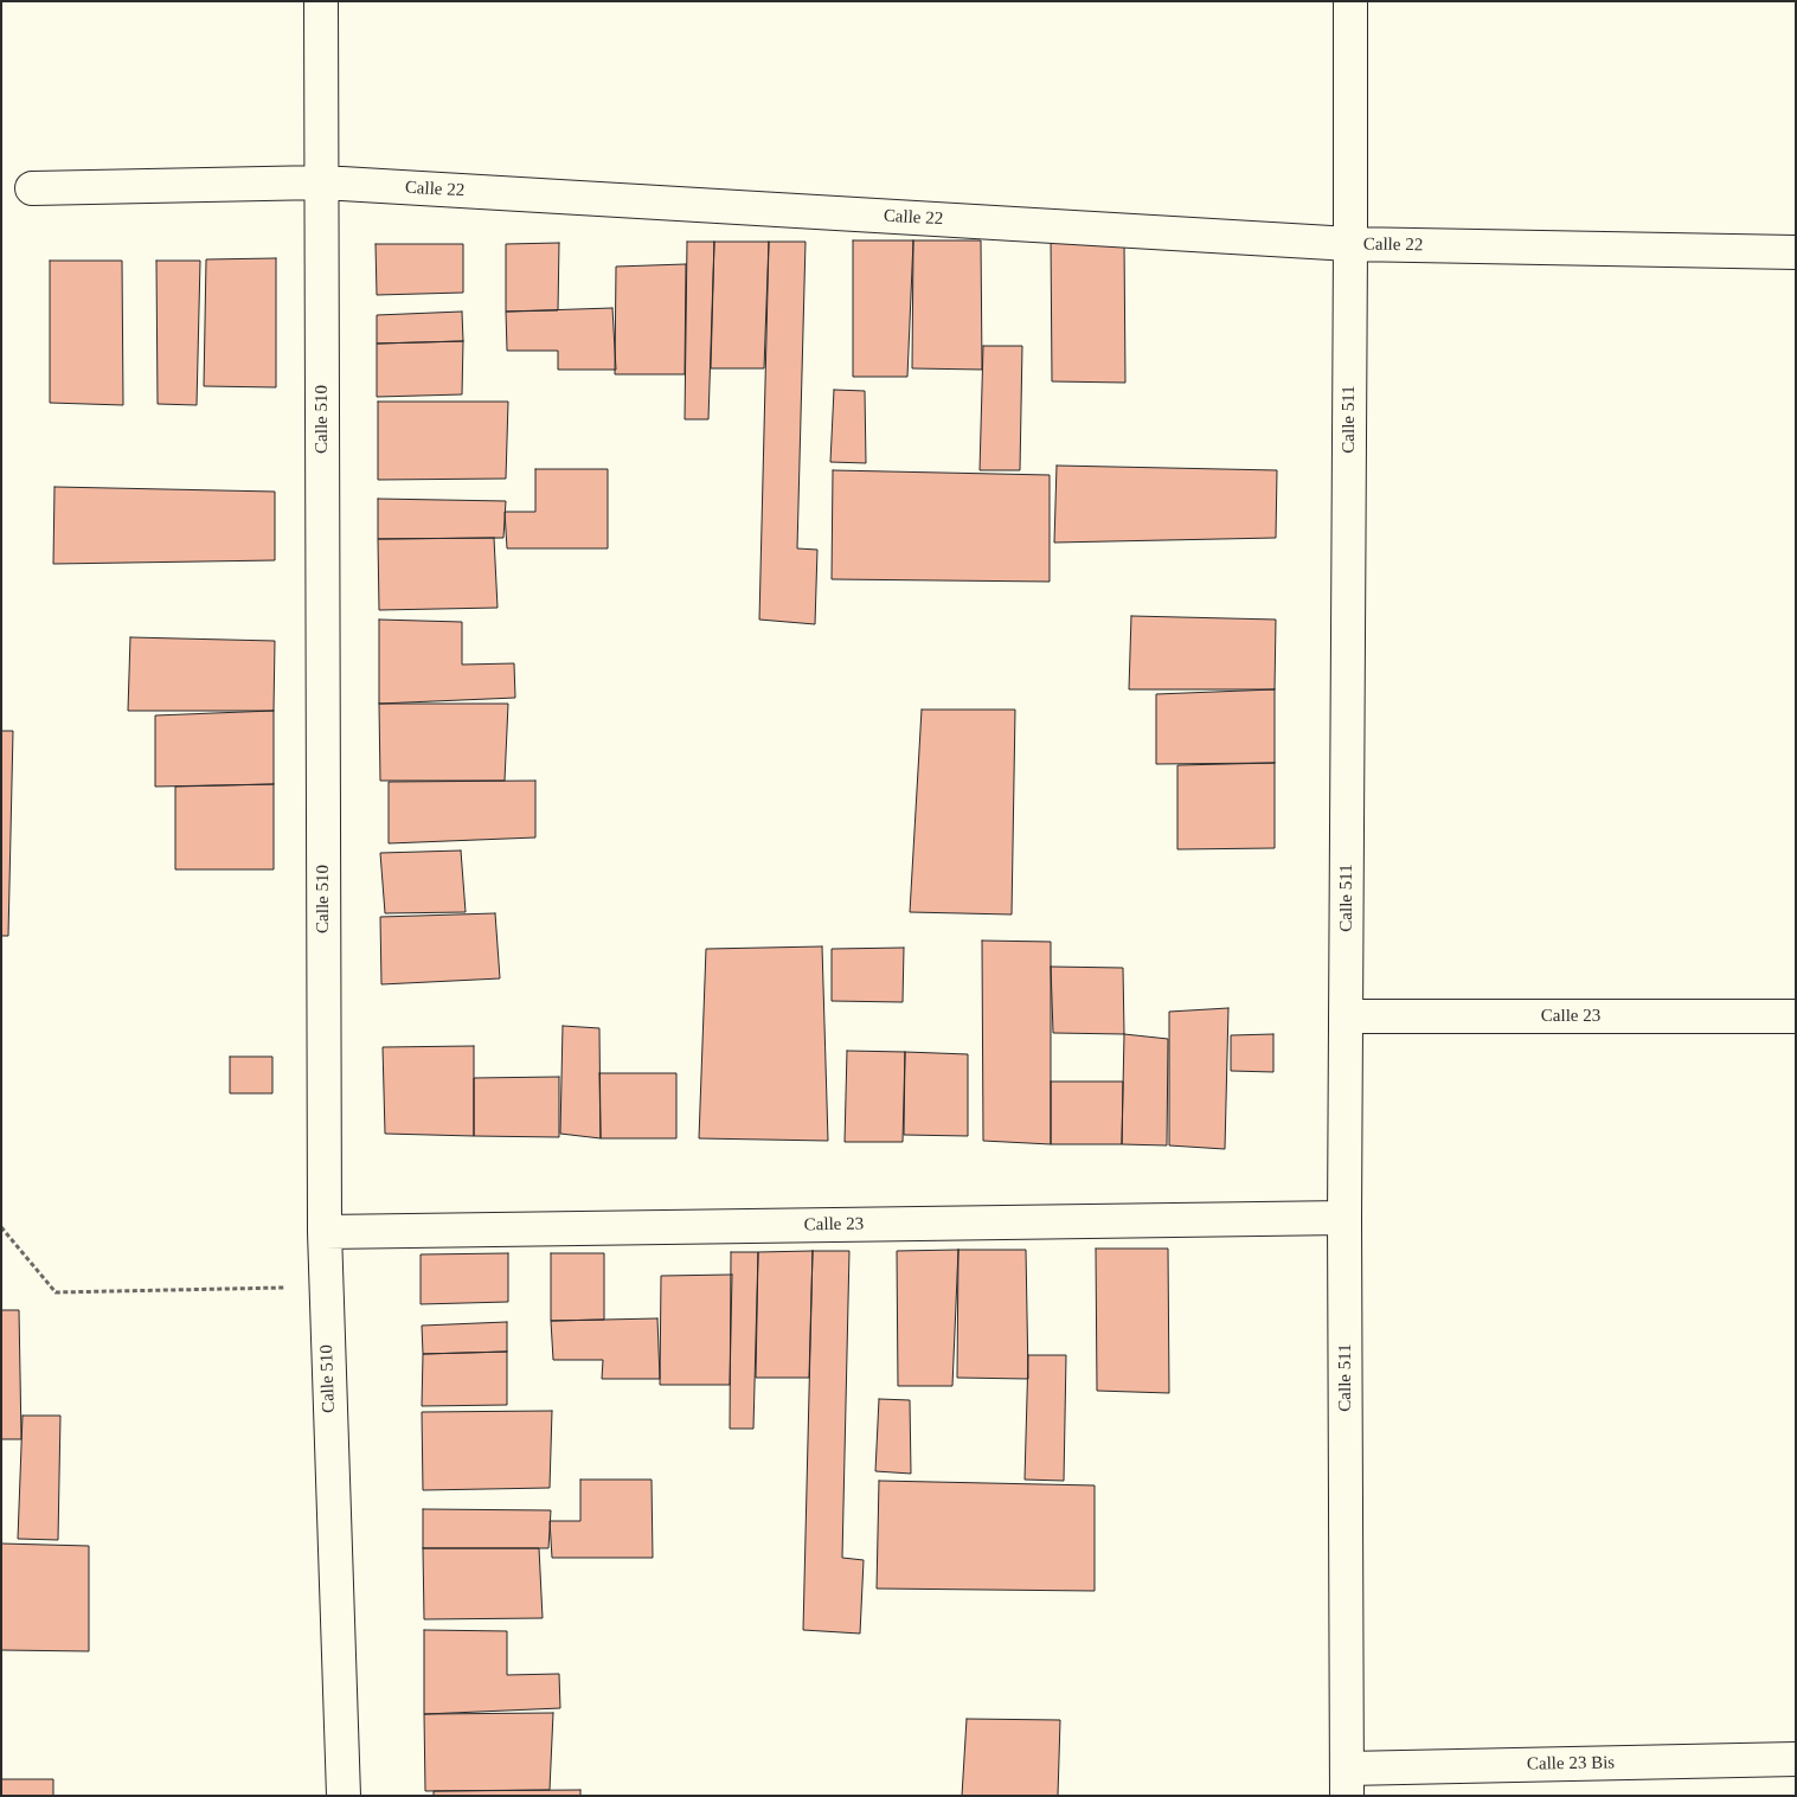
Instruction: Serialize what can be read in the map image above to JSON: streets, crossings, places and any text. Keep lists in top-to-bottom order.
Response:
{
  "streets": {
    "street": [
      "Calle 22",
      "Calle 510",
      "Calle 511",
      "Calle 23",
      "Calle 23 Bis"
    ]
  },
  "crossings": [
    ["Calle 22", "Calle 510"],
    ["Calle 22", "Calle 511"],
    ["Calle 510", "Calle 23"],
    ["Calle 511", "Calle 23"],
    ["Calle 511", "Calle 23 Bis"]
  ]
}
